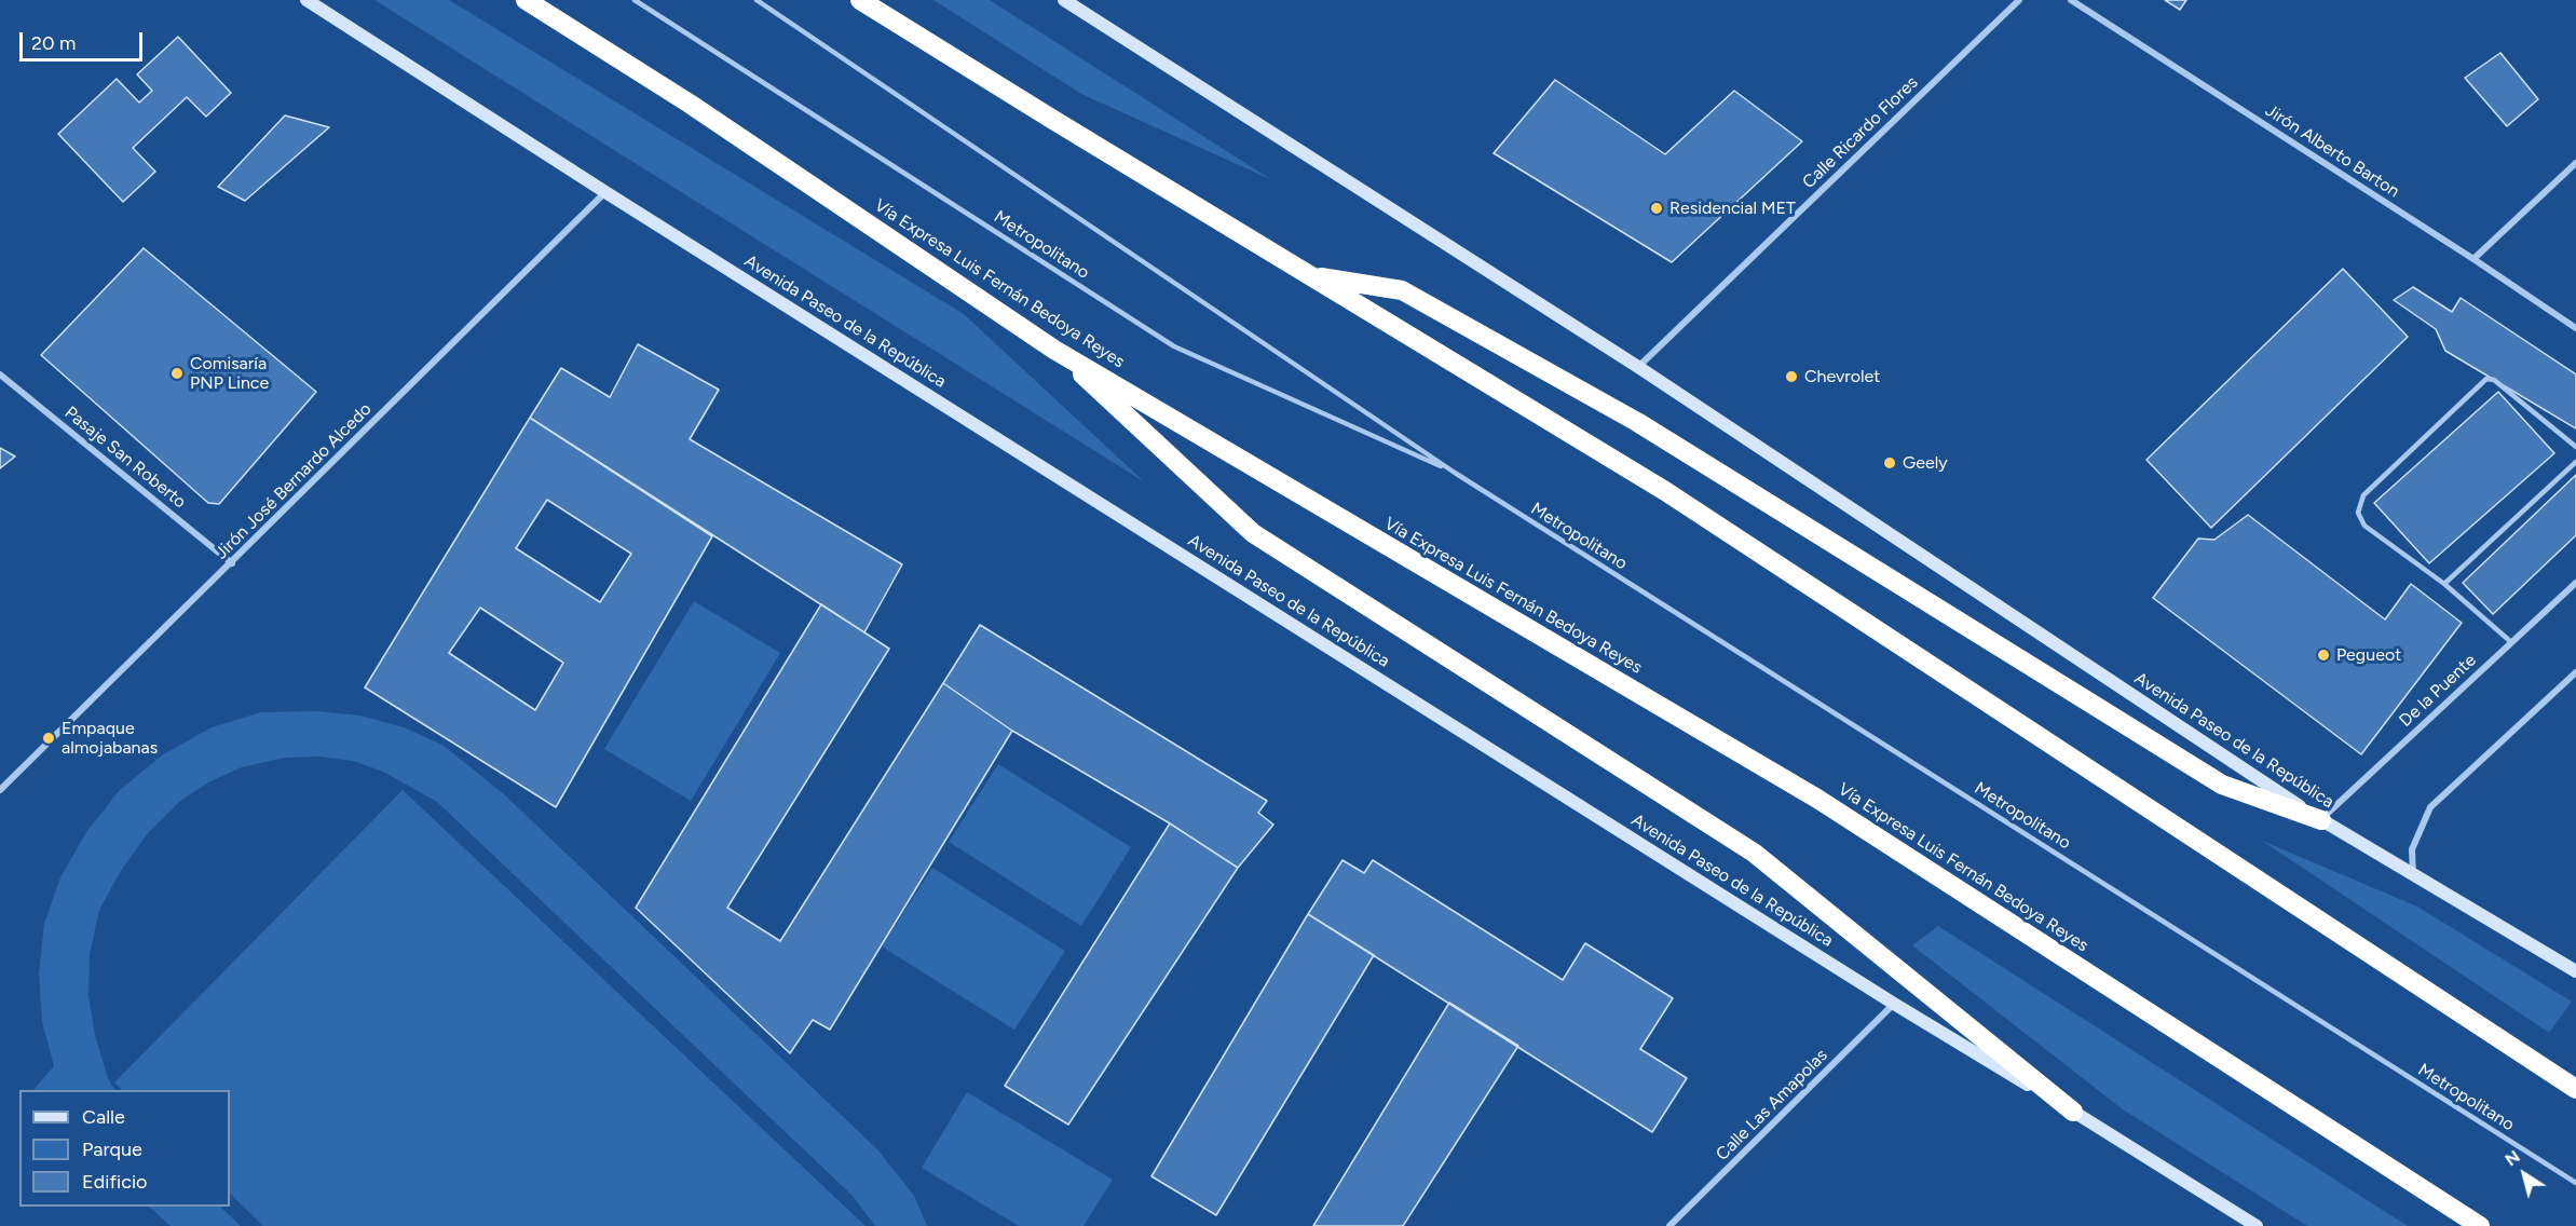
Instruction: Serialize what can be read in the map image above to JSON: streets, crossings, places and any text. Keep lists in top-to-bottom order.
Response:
{
  "streets": {
    "highway": ["Vía Expresa Luis Fernán Bedoya Reyes"],
    "main road": ["Avenida Paseo de la República"],
    "street": [
      "Calle Ricardo Flores",
      "Jirón Alberto Barton",
      "Pasaje San Roberto",
      "Jirón José Bernardo Alcedo",
      "De la Puente",
      "Calle Las Amapolas"
    ],
    "lane": ["Metropolitano"]
  },
  "crossings": [
    ["Calle Ricardo Flores", "Avenida Paseo de la República"],
    ["Avenida Paseo de la República", "Jirón José Bernardo Alcedo"],
    ["Avenida Paseo de la República", "De la Puente"],
    ["Avenida Paseo de la República", "Calle Las Amapolas"],
    ["Pasaje San Roberto", "Jirón José Bernardo Alcedo"]
  ],
  "places": [
    "Residencial MET",
    "Comisaría PNP Lince",
    "Chevrolet",
    "Geely",
    "Pegueot",
    "Empaque almojabanas"
  ],
  "legend": ["Calle", "Parque", "Edificio"],
  "scale_bar": "20 m",
  "north": "top left"
}
